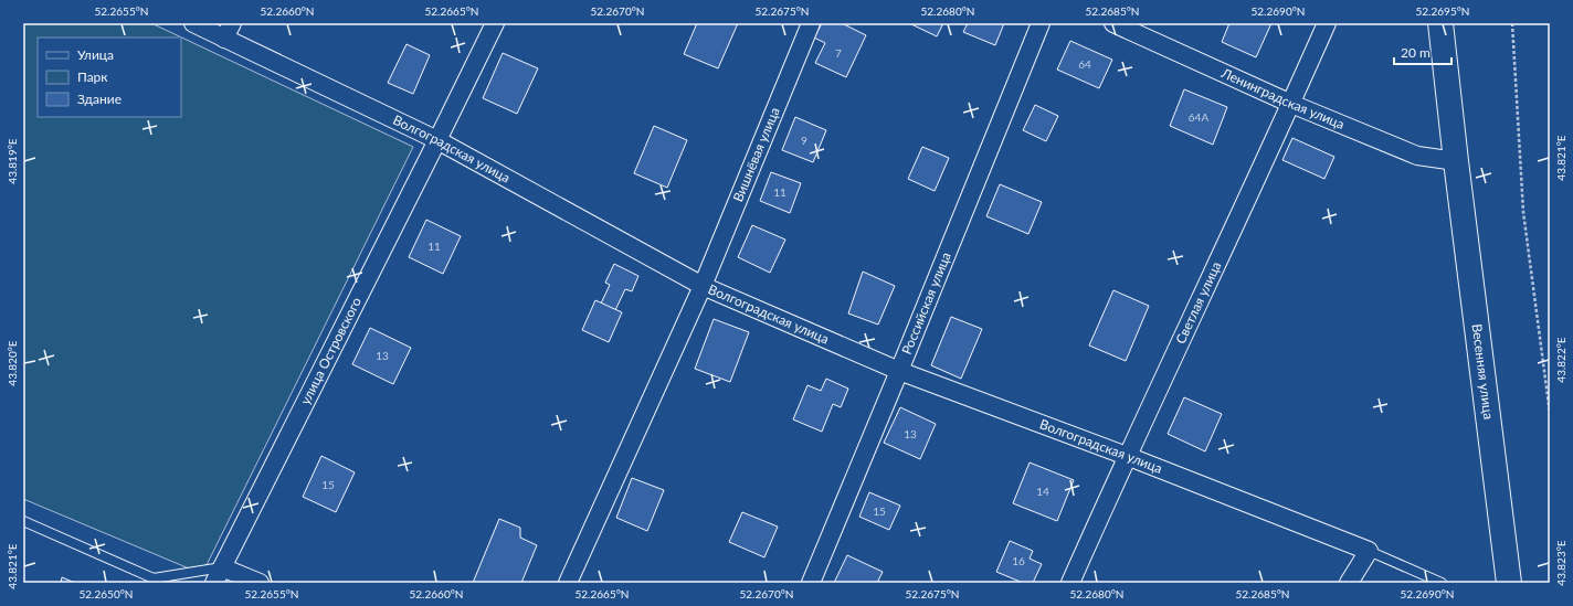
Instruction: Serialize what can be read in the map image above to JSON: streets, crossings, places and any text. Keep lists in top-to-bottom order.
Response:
{
  "streets": {
    "street": [
      "Ленинградская улица",
      "Волгоградская улица",
      "Вишнёвая улица",
      "Светлая улица",
      "Российская улица",
      "улица Островского",
      "Весенняя улица"
    ]
  },
  "crossings": [
    ["Ленинградская улица", "Светлая улица"],
    ["Ленинградская улица", "Весенняя улица"],
    ["Волгоградская улица", "Вишнёвая улица"],
    ["Волгоградская улица", "Светлая улица"],
    ["Волгоградская улица", "Российская улица"],
    ["Волгоградская улица", "улица Островского"]
  ],
  "house_numbers": [
    "7",
    "64",
    "64А",
    "9",
    "11",
    "11",
    "13",
    "13",
    "15",
    "14",
    "15",
    "16"
  ],
  "legend": ["Улица", "Парк", "Здание"],
  "scale_bar": "20 m",
  "coordinates": [
    "52.2655°N",
    "52.2660°N",
    "52.2665°N",
    "52.2670°N",
    "52.2675°N",
    "52.2680°N",
    "52.2685°N",
    "52.2690°N",
    "52.2695°N",
    "43.821°E",
    "43.819°E",
    "43.822°E",
    "43.820°E",
    "43.823°E",
    "52.2650°N"
  ]
}
